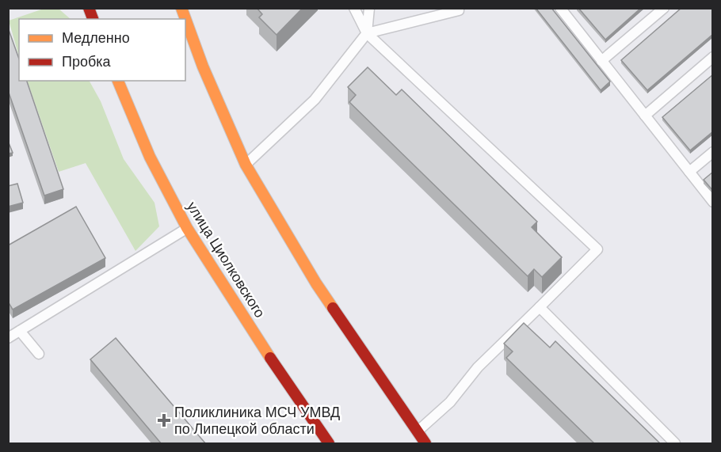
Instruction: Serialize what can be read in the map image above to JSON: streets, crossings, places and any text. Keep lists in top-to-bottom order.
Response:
{
  "streets": {
    "street": ["улица Циолковского"]
  },
  "places": {
    "health": ["Поликлиника МСЧ УМВД по Липецкой области"]
  },
  "legend": ["Медленно", "Пробка"]
}
